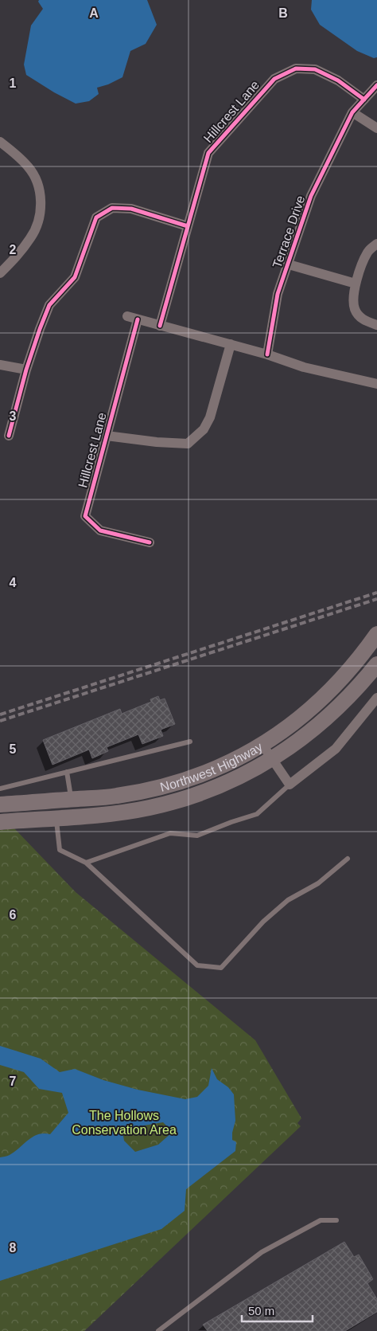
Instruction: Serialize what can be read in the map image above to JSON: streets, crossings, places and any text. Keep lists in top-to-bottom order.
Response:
{
  "streets": {
    "main road": ["Northwest Highway"],
    "street": ["Hillcrest Lane", "Terrace Drive"]
  },
  "crossings": [
    ["Hillcrest Lane", "Terrace Drive"]
  ],
  "parks": ["The Hollows Conservation Area"],
  "scale_bar": "50 m",
  "grid": {
    "columns": ["A", "B"],
    "rows": [
      "1",
      "2",
      "3",
      "4",
      "5",
      "6",
      "7",
      "8"
    ]
  }
}
